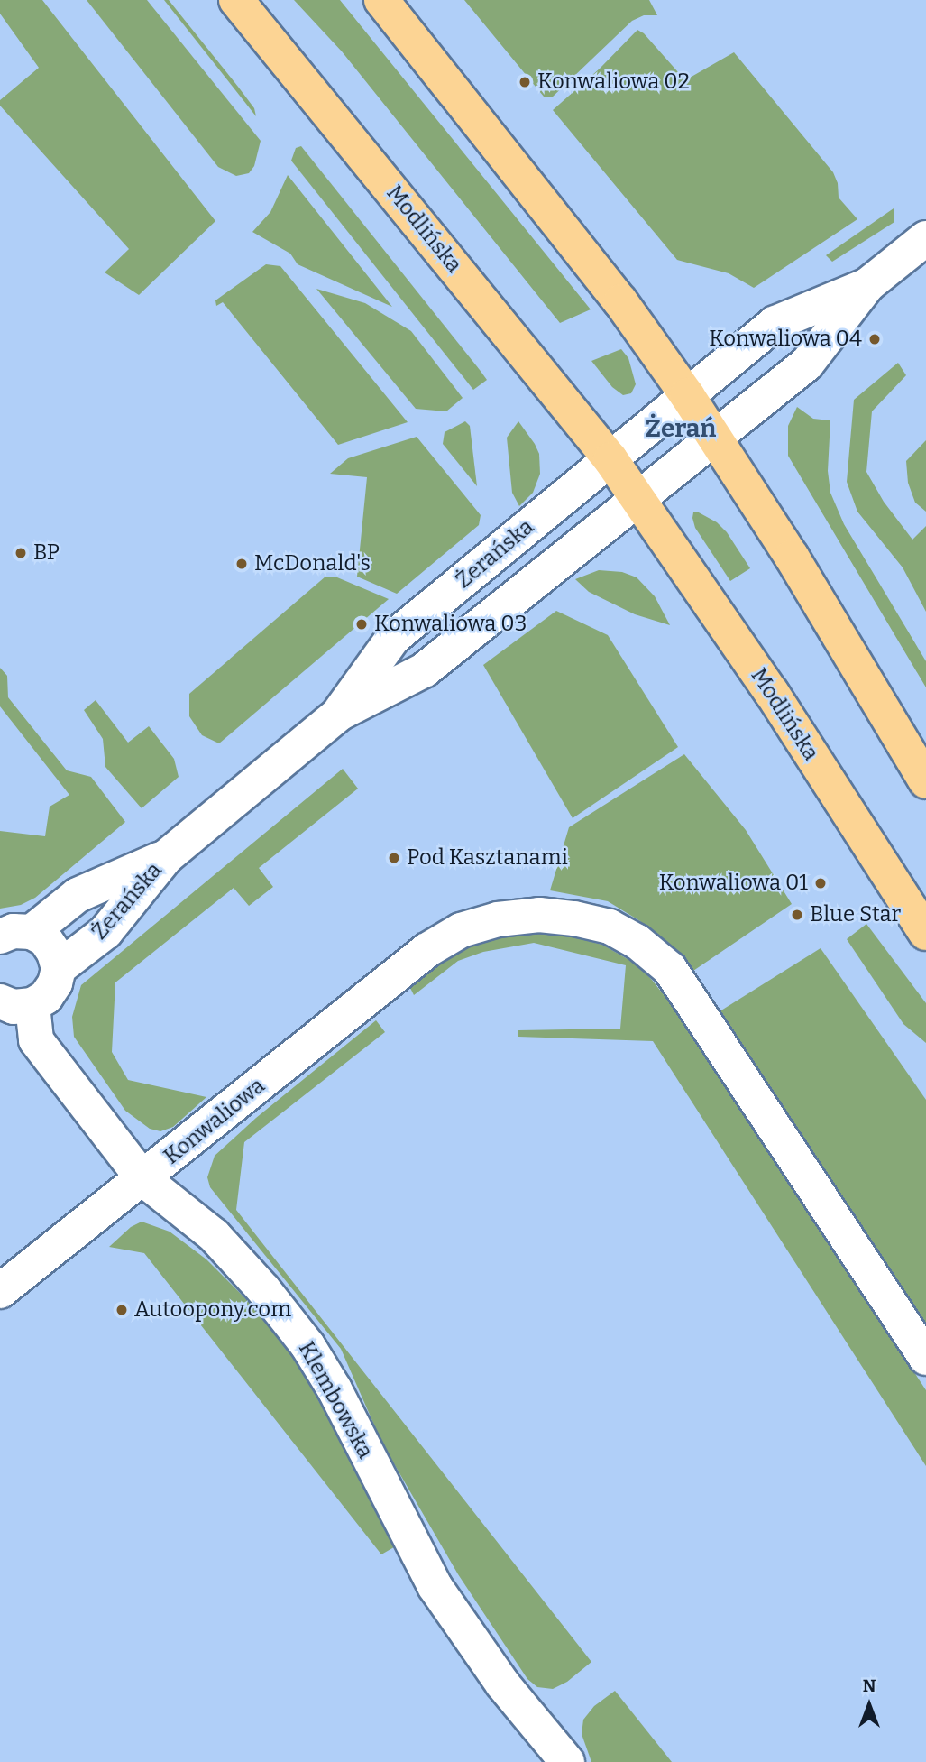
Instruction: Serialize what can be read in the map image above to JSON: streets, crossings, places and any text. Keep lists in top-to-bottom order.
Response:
{
  "streets": {
    "main road": ["Modlińska"],
    "street": ["Żerańska", "Konwaliowa", "Klembowska"]
  },
  "crossings": [
    ["Modlińska", "Żerańska"],
    ["Konwaliowa", "Klembowska"]
  ],
  "districts": ["Żerań"],
  "places": [
    "Konwaliowa 02",
    "Konwaliowa 04",
    "BP",
    "McDonald's",
    "Konwaliowa 03",
    "Pod Kasztanami",
    "Konwaliowa 01",
    "Blue Star",
    "Autoopony.com"
  ],
  "north": "top"
}
